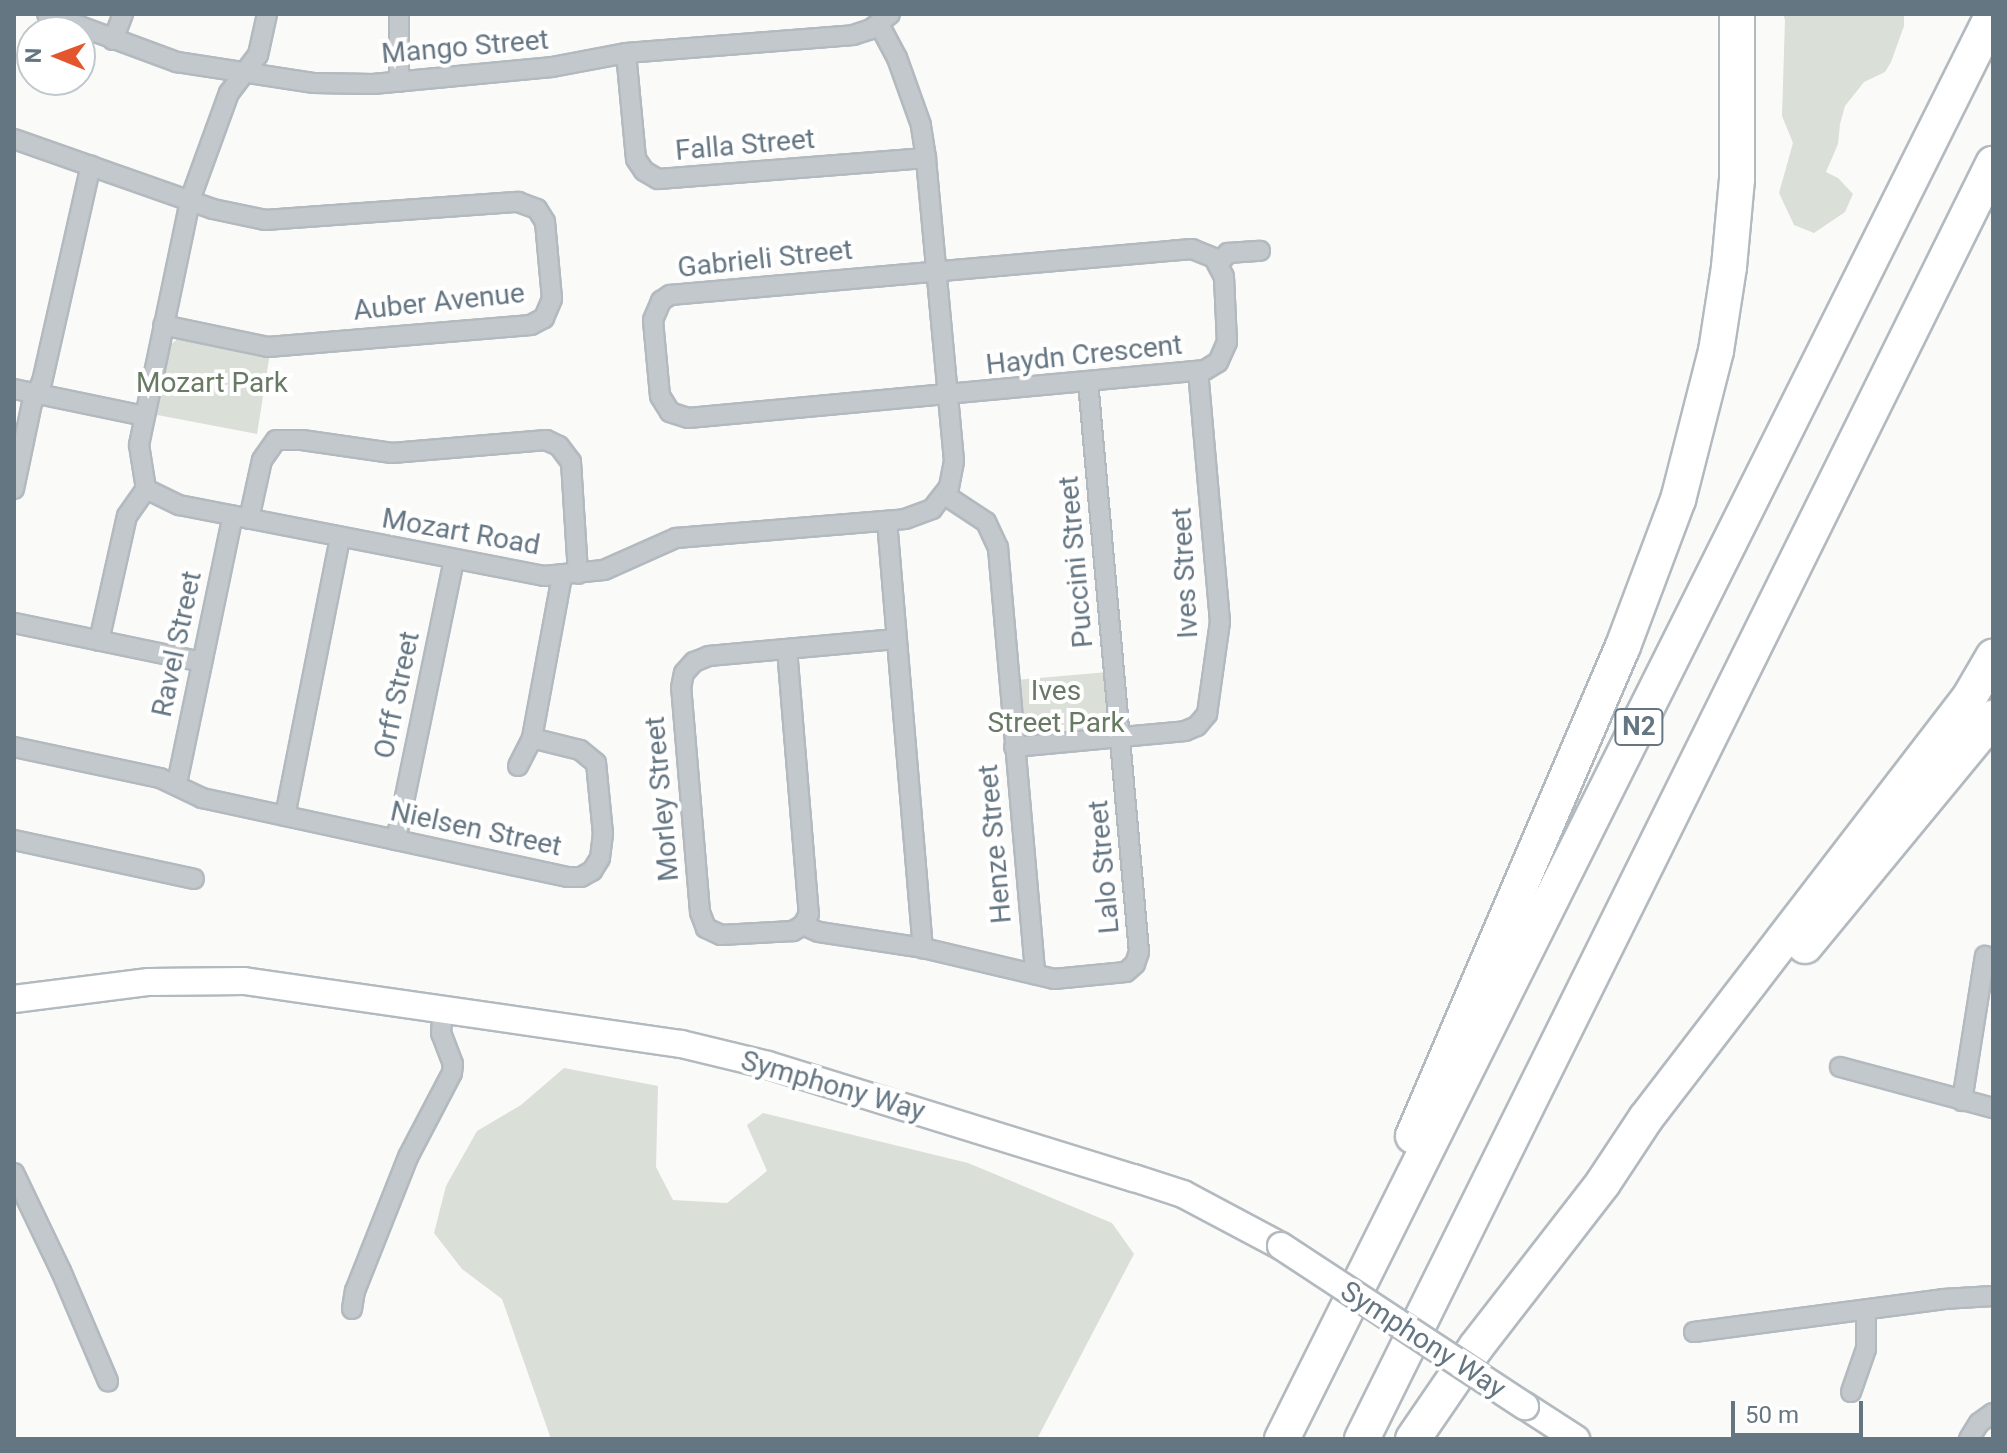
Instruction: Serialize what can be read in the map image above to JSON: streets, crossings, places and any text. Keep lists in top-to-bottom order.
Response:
{
  "streets": {
    "highway": ["N2"],
    "main road": ["Symphony Way"],
    "street": [
      "Mango Street",
      "Falla Street",
      "Gabrieli Street",
      "Auber Avenue",
      "Haydn Crescent",
      "Mozart Road",
      "Puccini Street",
      "Ives Street",
      "Ravel Street",
      "Orff Street",
      "Morley Street",
      "Nielsen Street",
      "Henze Street",
      "Lalo Street"
    ]
  },
  "crossings": [
    ["Mango Street", "Falla Street"],
    ["Gabrieli Street", "Haydn Crescent"],
    ["Haydn Crescent", "Puccini Street"],
    ["Haydn Crescent", "Ives Street"],
    ["Mozart Road", "Ravel Street"],
    ["Mozart Road", "Orff Street"],
    ["Mozart Road", "Henze Street"],
    ["Puccini Street", "Ives Street"],
    ["Puccini Street", "Lalo Street"],
    ["Ives Street", "Henze Street"],
    ["Ives Street", "Lalo Street"],
    ["Orff Street", "Nielsen Street"],
    ["Morley Street", "Lalo Street"],
    ["Henze Street", "Lalo Street"]
  ],
  "parks": ["Mozart Park", "Ives Street Park"],
  "scale_bar": "50 m",
  "north": "left"
}
